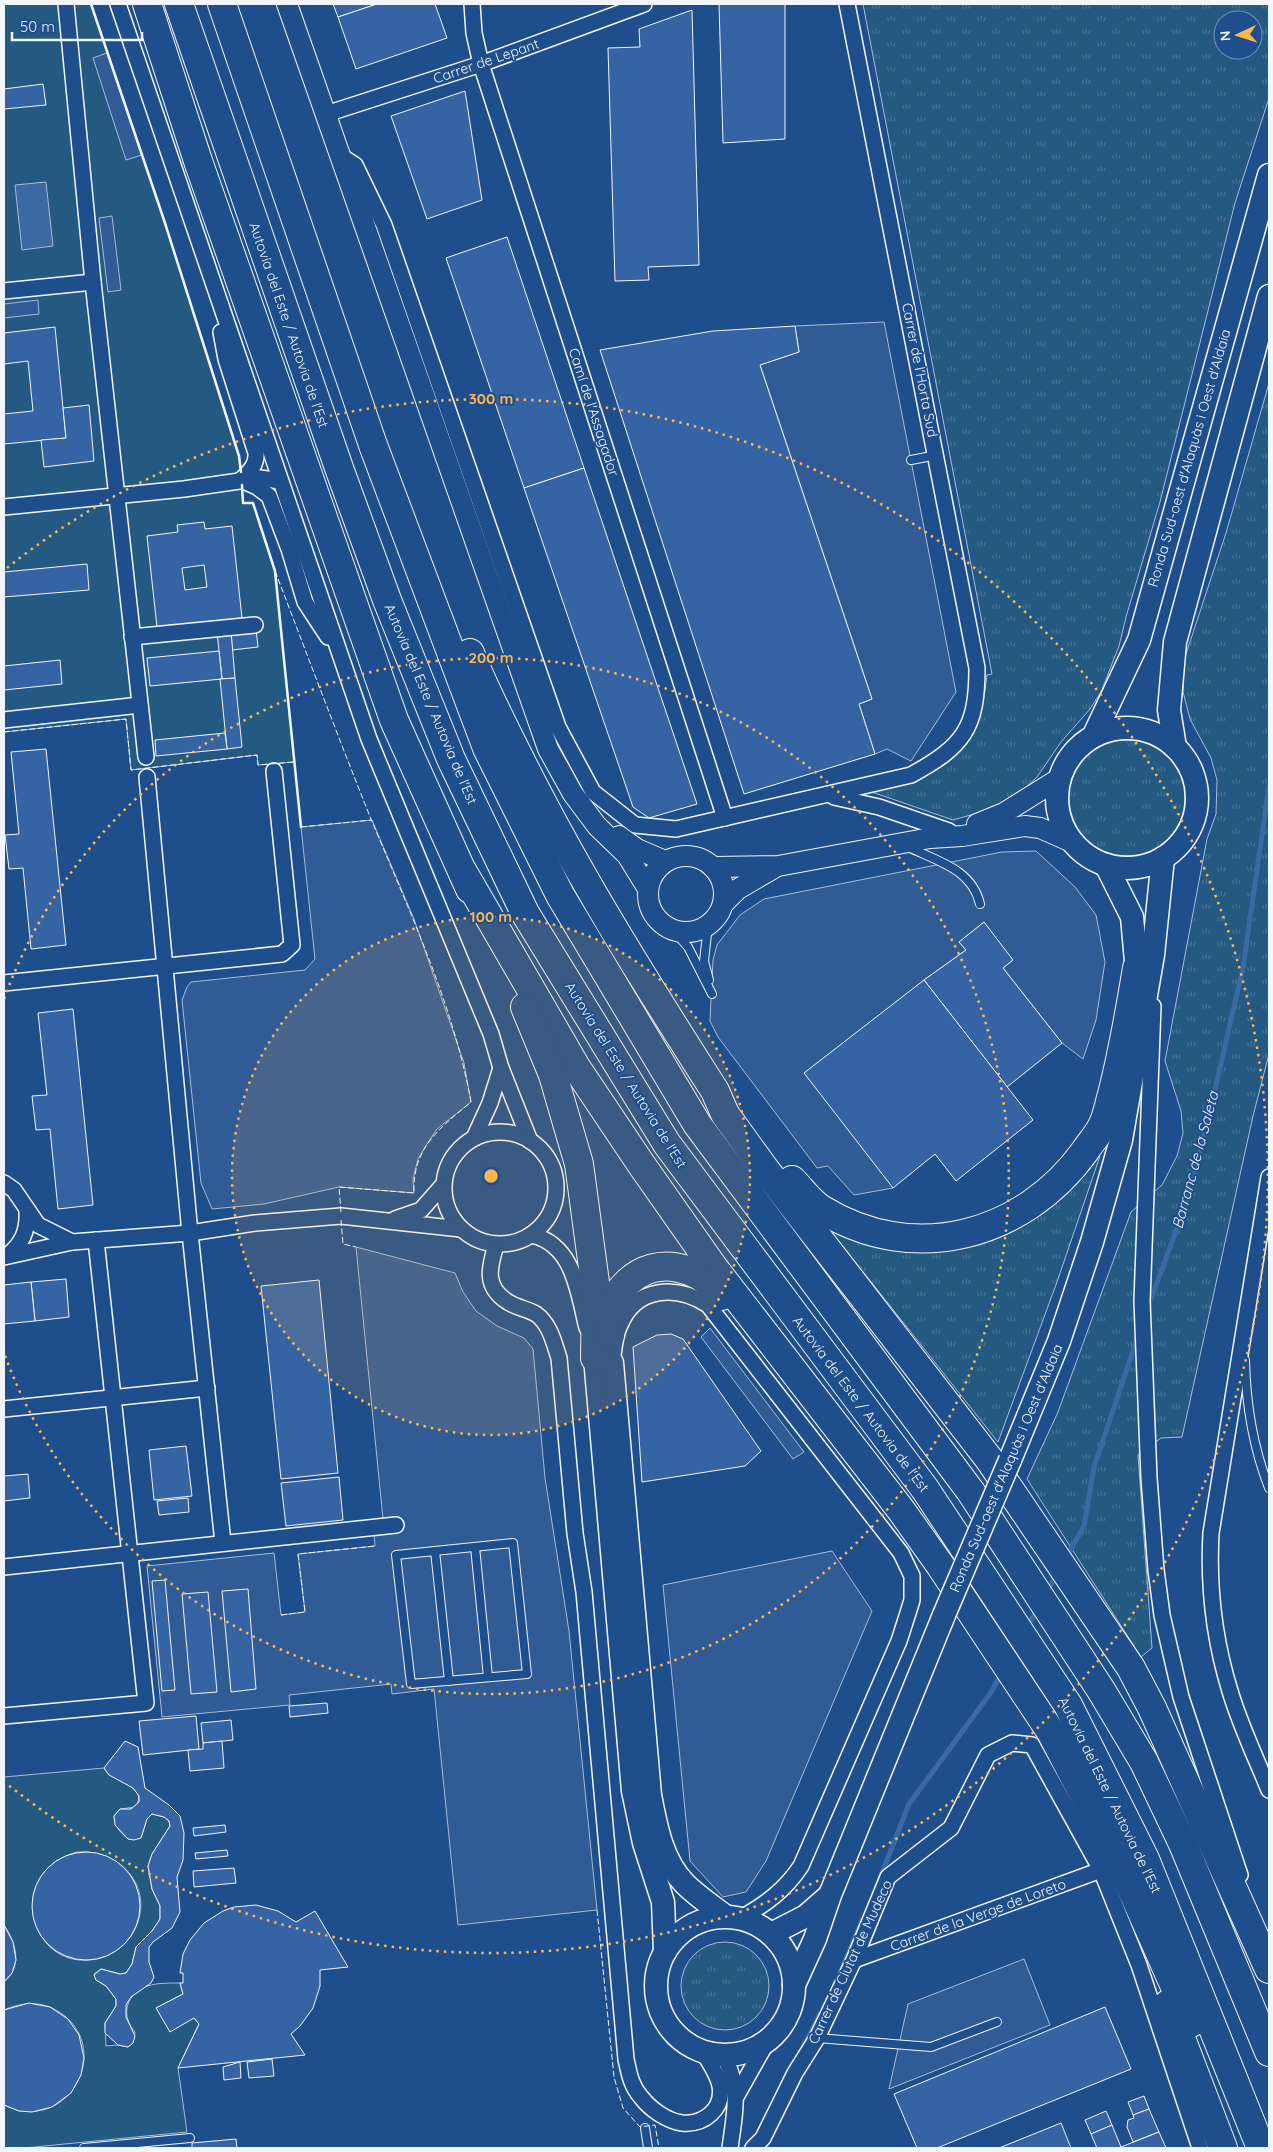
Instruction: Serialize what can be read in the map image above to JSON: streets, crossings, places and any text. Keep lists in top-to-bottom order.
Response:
{
  "streets": {
    "highway": ["Autovía del Este / Autovia de l'Est"],
    "main road": ["Ronda Sud-oest d'Alaquàs i Oest d'Aldaia"],
    "street": [
      "Carrer de Lepant",
      "Carrer de l'Horta Sud",
      "Camí de l'Assagador",
      "Carrer de la Verge de Loreto",
      "Carrer de Ciutat de Mudeco"
    ]
  },
  "crossings": [
    ["Carrer de Lepant", "Camí de l'Assagador"],
    ["Carrer de la Verge de Loreto", "Carrer de Ciutat de Mudeco"]
  ],
  "water": ["Barranc de la Saleta"],
  "scale_bar": "50 m",
  "north": "left",
  "rings": ["300 m", "200 m", "100 m"]
}
